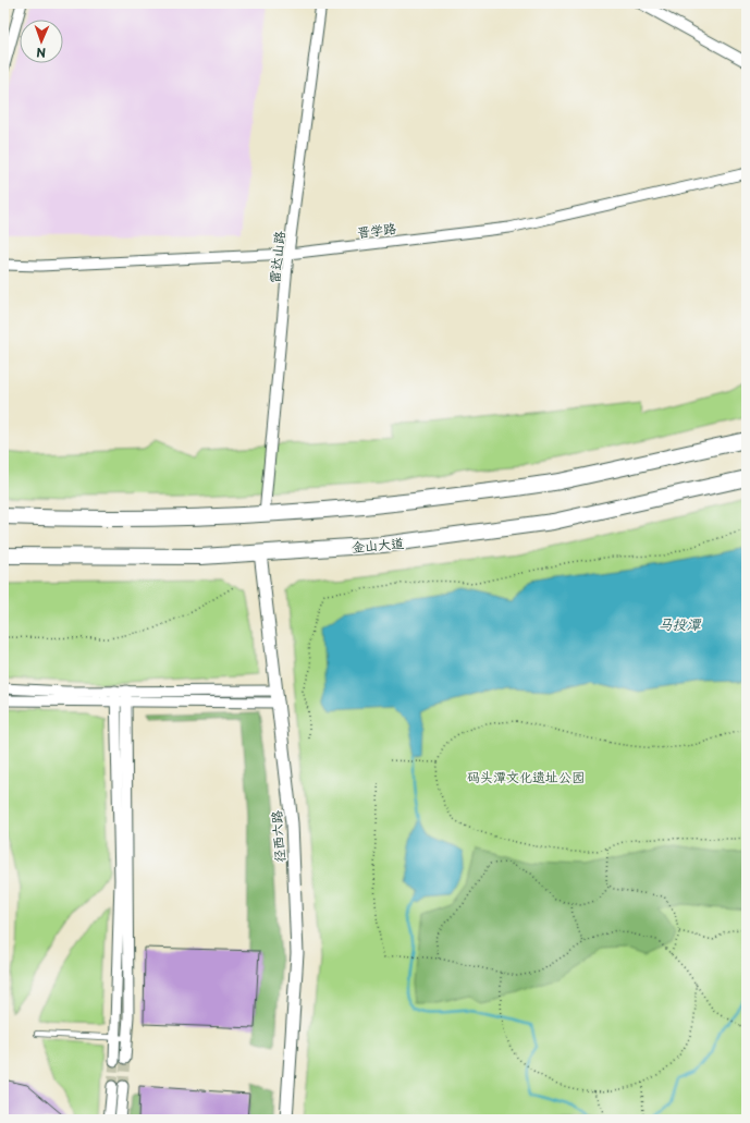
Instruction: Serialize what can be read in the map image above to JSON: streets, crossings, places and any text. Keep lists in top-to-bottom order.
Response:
{
  "streets": {
    "main road": ["金山大道"],
    "street": ["晋学路", "雷达山路", "径西六路"]
  },
  "crossings": [
    ["晋学路", "雷达山路"],
    ["金山大道", "径西六路"]
  ],
  "water": ["马投潭"],
  "parks": ["码头潭文化遗址公园"],
  "north": "bottom"
}
